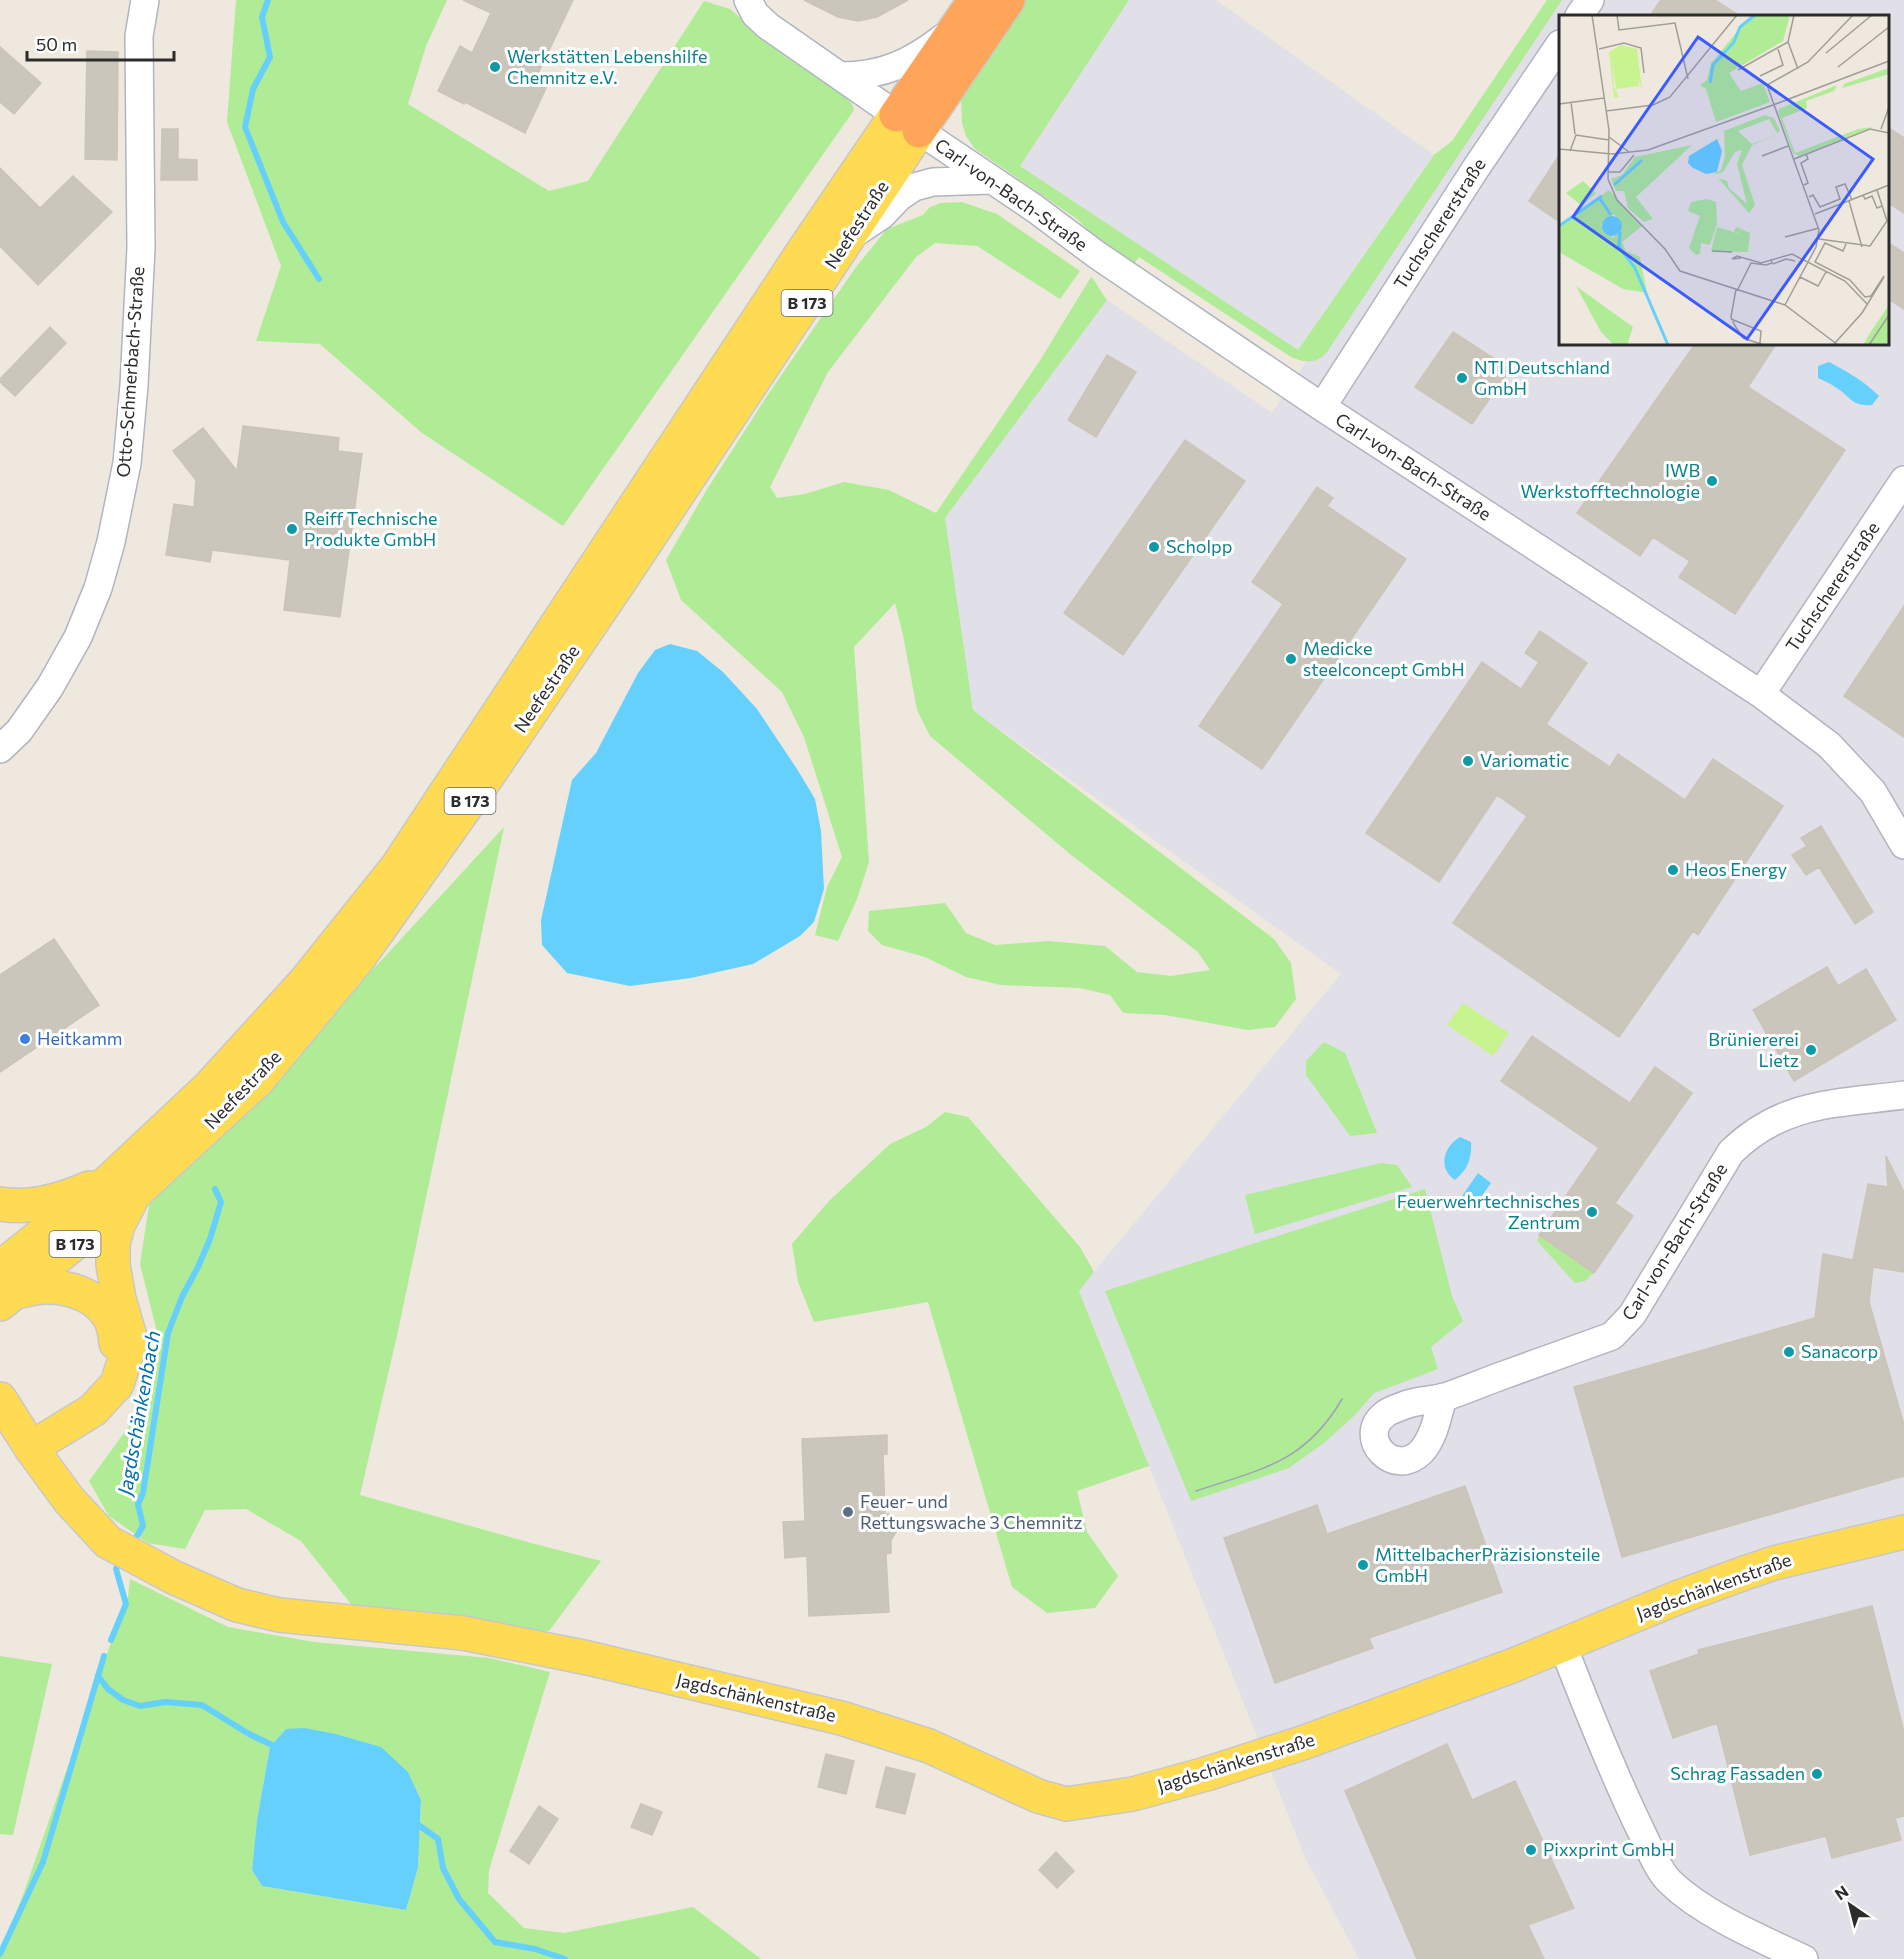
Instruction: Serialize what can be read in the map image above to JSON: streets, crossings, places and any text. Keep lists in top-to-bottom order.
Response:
{
  "streets": {
    "highway": ["Neefestraße", "B 173"],
    "main road": ["Jagdschänkenstraße"],
    "street": ["Carl-von-Bach-Straße", "Tuchschererstraße", "Otto-Schmerbach-Straße"]
  },
  "crossings": [
    ["Carl-von-Bach-Straße", "Tuchschererstraße"],
    ["Carl-von-Bach-Straße", "Neefestraße"]
  ],
  "water": ["Jagdschänkenbach"],
  "places": [
    "Werkstätten Lebenshilfe Chemnitz e.V.",
    "NTI Deutschland GmbH",
    "IWB Werkstofftechnologie",
    "Reiff Technische Produkte GmbH",
    "Scholpp",
    "Medicke steelconcept GmbH",
    "Variomatic",
    "Heos Energy",
    "Heitkamm",
    "Brüniererei Lietz",
    "Feuerwehrtechnisches Zentrum",
    "Sanacorp",
    "Feuer- und Rettungswache 3 Chemnitz",
    "MittelbacherPräzisionsteile GmbH",
    "Schrag Fassaden",
    "Pixxprint GmbH"
  ],
  "scale_bar": "50 m",
  "north": "top left"
}
